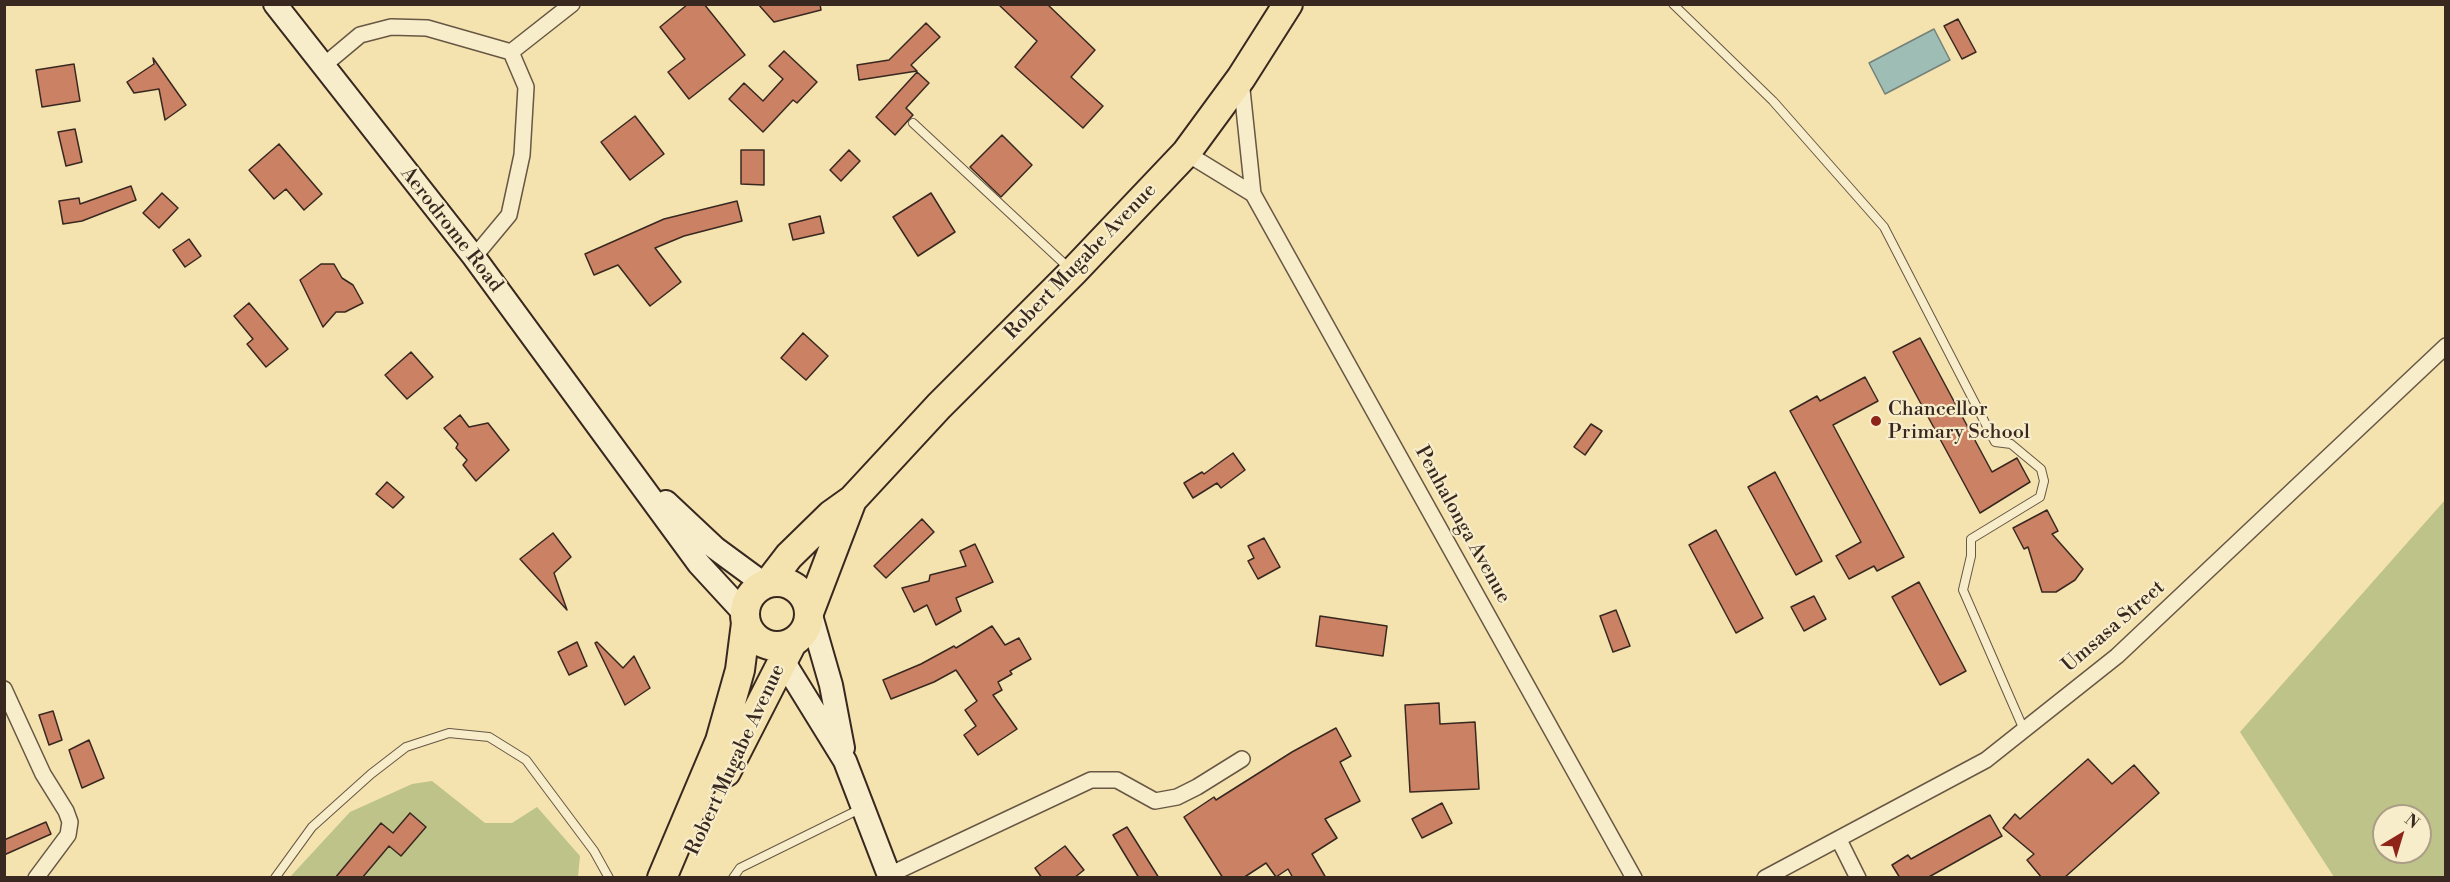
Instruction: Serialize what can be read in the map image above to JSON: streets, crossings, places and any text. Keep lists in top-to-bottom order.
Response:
{
  "streets": {
    "highway": ["Robert Mugabe Avenue"],
    "street": ["Aerodrome Road", "Penhalonga Avenue", "Umsasa Street"]
  },
  "crossings": [
    ["Aerodrome Road", "Robert Mugabe Avenue"],
    ["Robert Mugabe Avenue", "Penhalonga Avenue"]
  ],
  "places": ["Chancellor Primary School"],
  "north": "top right"
}
